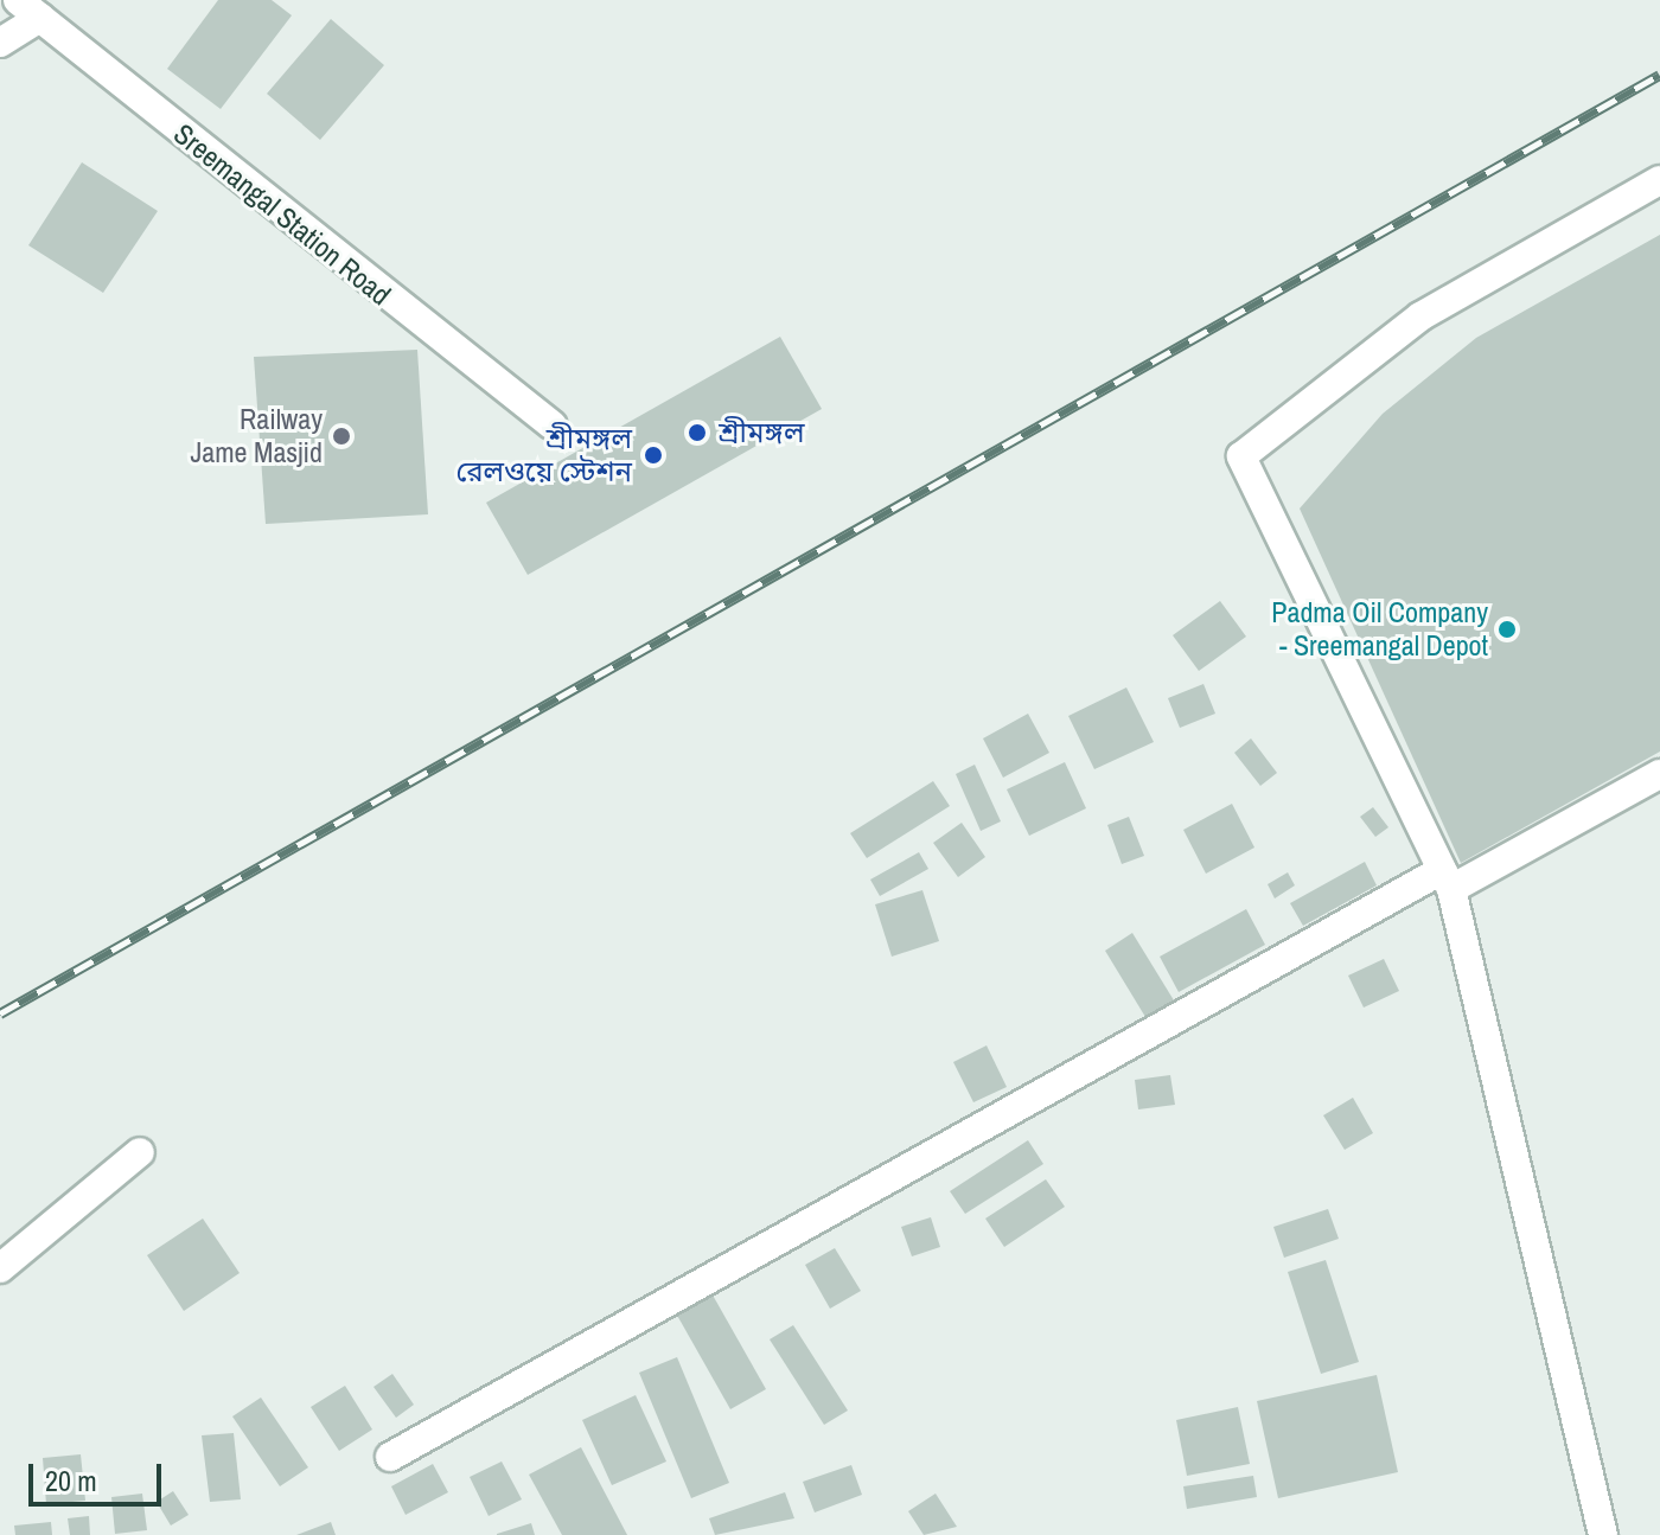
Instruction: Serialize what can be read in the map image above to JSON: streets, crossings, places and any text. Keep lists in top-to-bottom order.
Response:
{
  "streets": {
    "street": ["Sreemangal Station Road"]
  },
  "places": [
    "শ্রীমঙ্গল",
    "Railway Jame Masjid",
    "শ্রীমঙ্গল রেলওয়ে স্টেশন",
    "Padma Oil Company - Sreemangal Depot"
  ],
  "scale_bar": "20 m"
}
